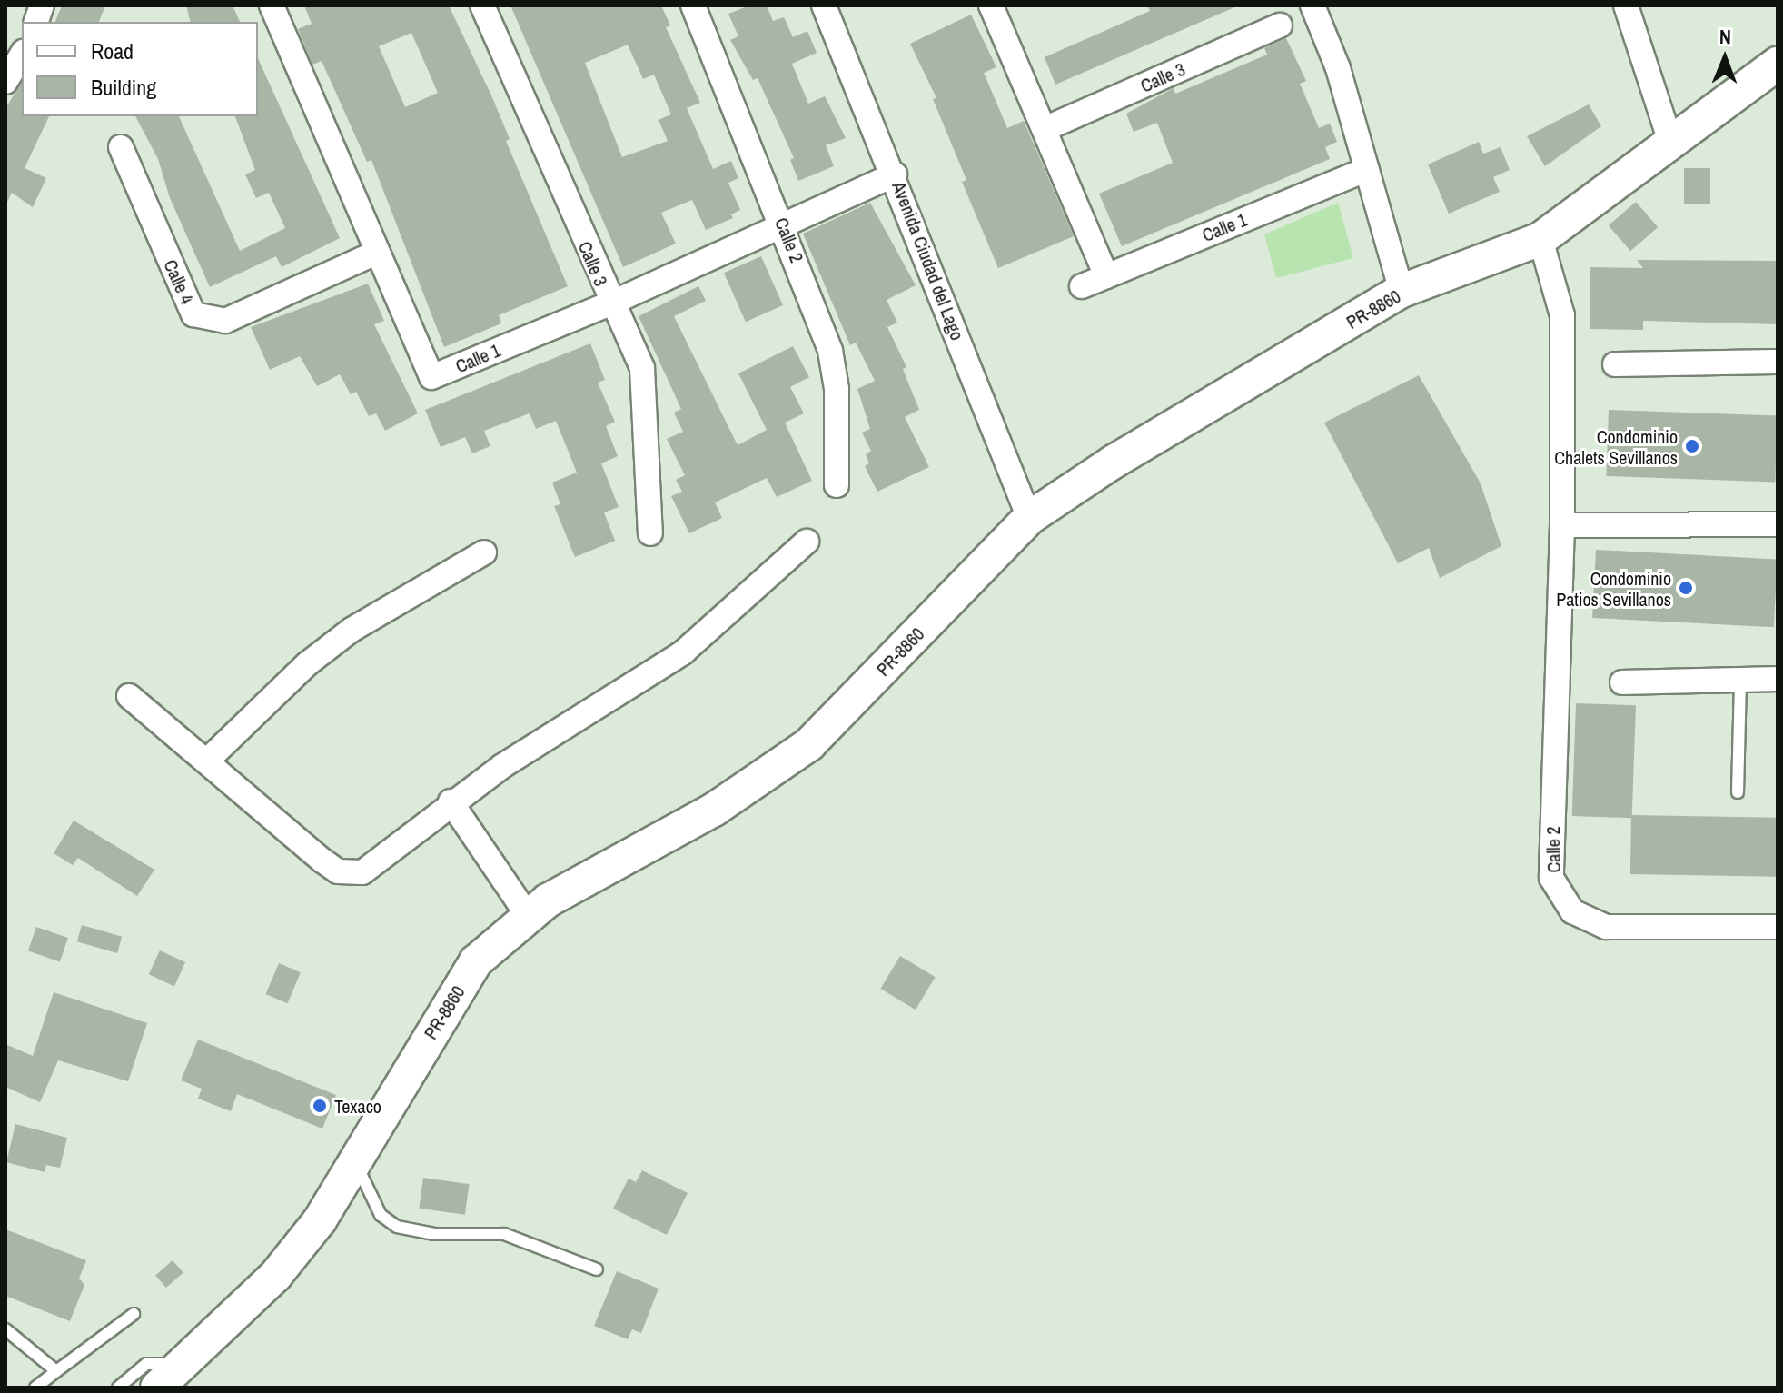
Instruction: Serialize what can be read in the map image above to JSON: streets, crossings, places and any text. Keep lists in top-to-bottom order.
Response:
{
  "streets": {
    "street": [
      "Calle 3",
      "Calle 1",
      "Calle 2",
      "Avenida Ciudad del Lago",
      "Calle 4",
      "PR-8860"
    ]
  },
  "crossings": [
    ["Calle 3", "Calle 1"],
    ["Calle 1", "Calle 2"],
    ["Calle 1", "Avenida Ciudad del Lago"],
    ["Calle 1", "Calle 4"],
    ["Calle 2", "PR-8860"],
    ["Avenida Ciudad del Lago", "PR-8860"]
  ],
  "places": ["Condominio Chalets Sevillanos", "Condominio Patios Sevillanos", "Texaco"],
  "legend": ["Road", "Building"],
  "north": "top"
}
